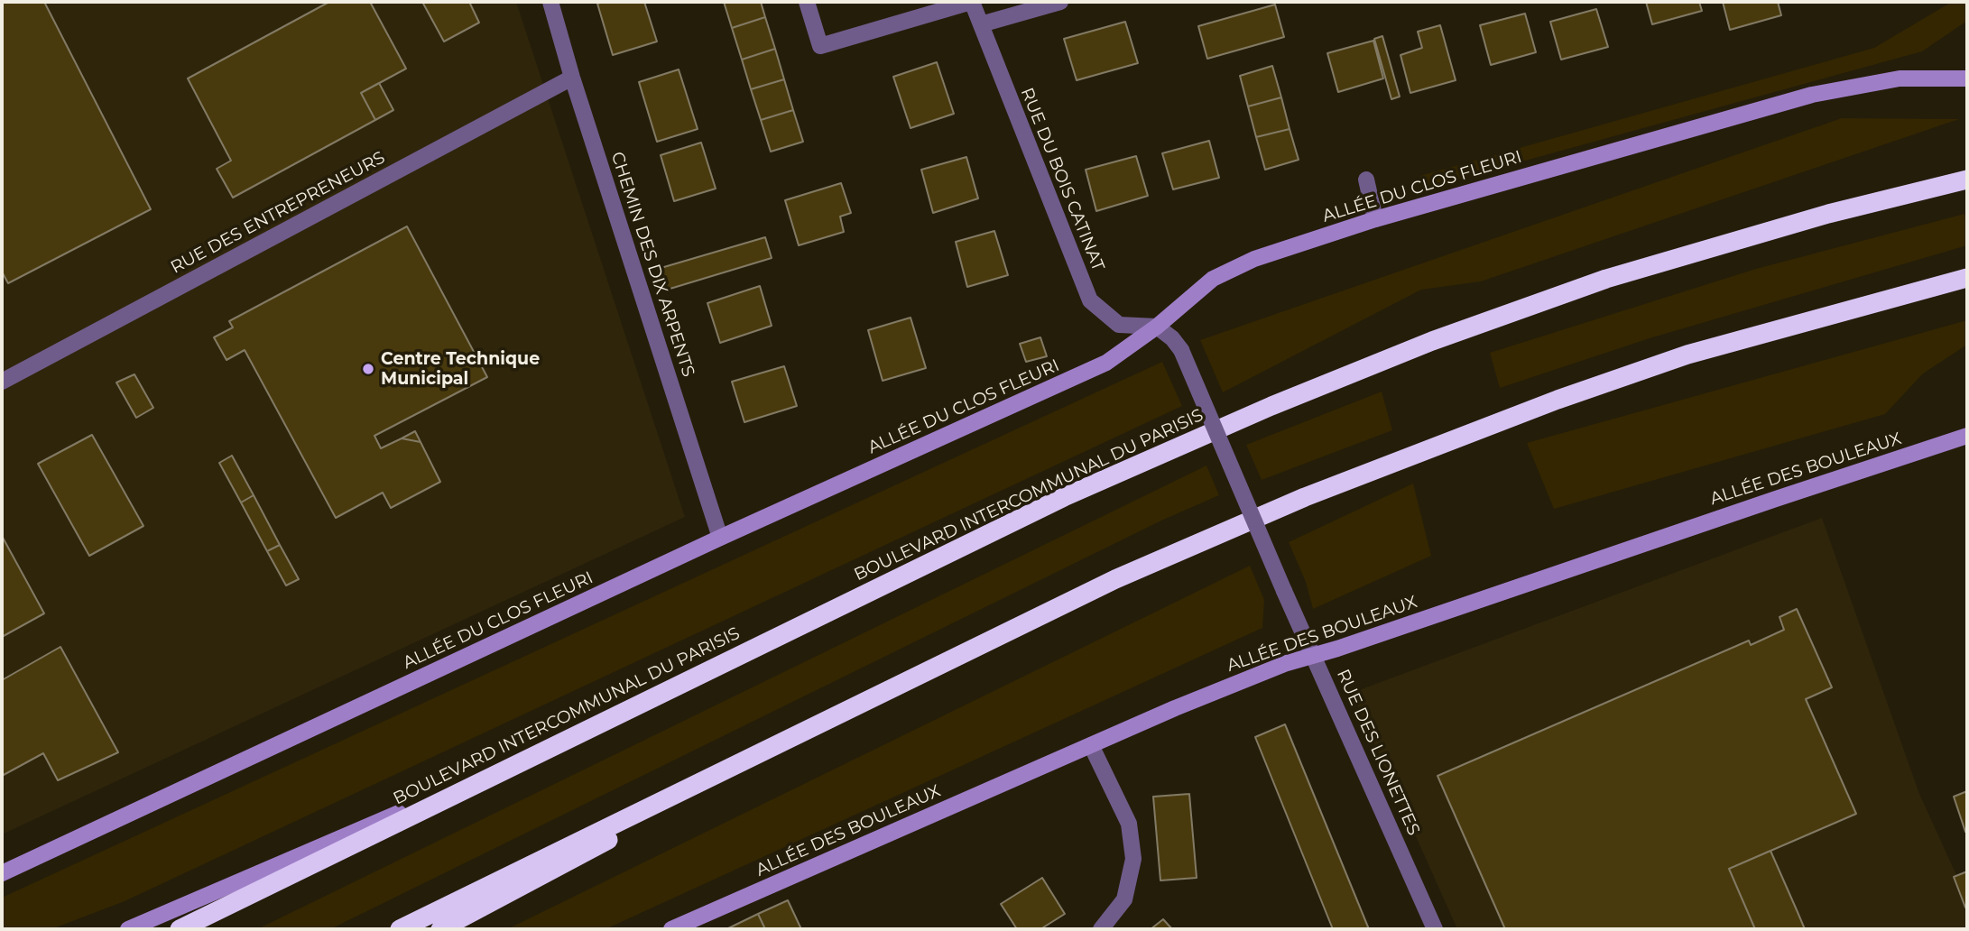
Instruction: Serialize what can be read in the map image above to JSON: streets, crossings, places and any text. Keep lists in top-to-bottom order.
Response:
{
  "streets": {
    "highway": ["BOULEVARD INTERCOMMUNAL DU PARISIS"],
    "street": [
      "RUE DU BOIS CATINAT",
      "ALLÉE DU CLOS FLEURI",
      "RUE DES ENTREPRENEURS",
      "CHEMIN DES DIX ARPENTS",
      "ALLÉE DES BOULEAUX",
      "RUE DES LIONETTES"
    ]
  },
  "crossings": [
    ["RUE DU BOIS CATINAT", "ALLÉE DU CLOS FLEURI"],
    ["RUE DU BOIS CATINAT", "RUE DES LIONETTES"],
    ["ALLÉE DU CLOS FLEURI", "CHEMIN DES DIX ARPENTS"],
    ["ALLÉE DU CLOS FLEURI", "RUE DES LIONETTES"],
    ["RUE DES ENTREPRENEURS", "CHEMIN DES DIX ARPENTS"],
    ["ALLÉE DES BOULEAUX", "RUE DES LIONETTES"]
  ],
  "places": ["Centre Technique Municipal"]
}
